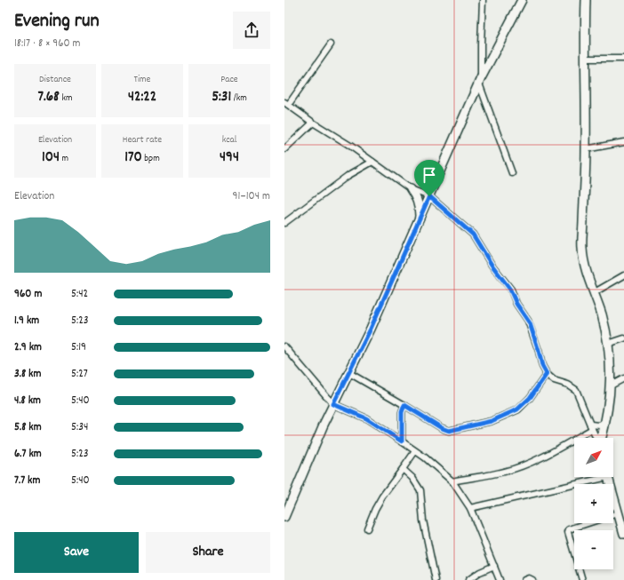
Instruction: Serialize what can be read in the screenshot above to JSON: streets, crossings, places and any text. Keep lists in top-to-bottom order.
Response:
{
  "north": "top right",
  "page": {
    "heading": ["Evening run", "18:17 · 8 × 960 m"],
    "stats": [
      ["Distance", "7.68 km"],
      ["Time", "42:22"],
      ["Pace", "5:31 /km"],
      ["Elevation", "104 m"],
      ["Heart rate", "170 bpm"],
      ["kcal", "494"]
    ],
    "chart": ["Elevation", "91–104 m"],
    "list": [
      {
        "name": "960 m",
        "note": "5:42"
      },
      {
        "name": "1.9 km",
        "note": "5:23"
      },
      {
        "name": "2.9 km",
        "note": "5:19"
      },
      {
        "name": "3.8 km",
        "note": "5:27"
      },
      {
        "name": "4.8 km",
        "note": "5:40"
      },
      {
        "name": "5.8 km",
        "note": "5:34"
      },
      {
        "name": "6.7 km",
        "note": "5:23"
      },
      {
        "name": "7.7 km",
        "note": "5:40"
      }
    ],
    "map_buttons": ["+", "−"],
    "buttons": ["Save", "Share"]
  }
}
